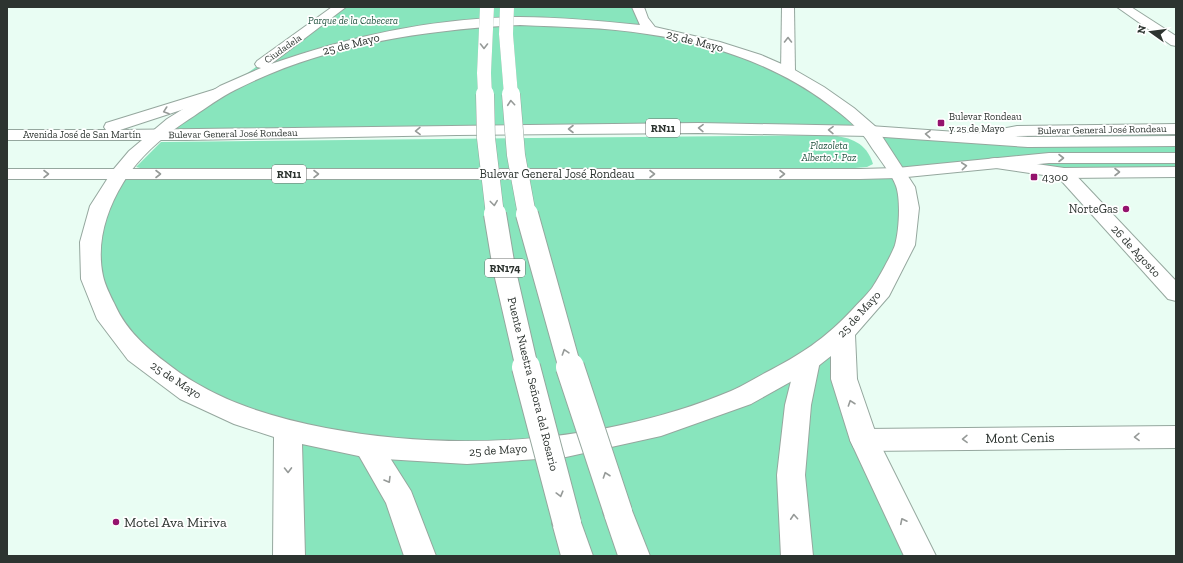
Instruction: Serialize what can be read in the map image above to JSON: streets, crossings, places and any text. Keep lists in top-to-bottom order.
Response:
{
  "streets": {
    "main road": [
      "25 de Mayo",
      "Ciudadela",
      "RN11",
      "Bulevar General José Rondeau",
      "Avenida José de San Martín",
      "26 de Agosto",
      "RN174",
      "Puente Nuestra Señora del Rosario",
      "Mont Cenis"
    ]
  },
  "crossings": [
    ["25 de Mayo", "Ciudadela"],
    ["25 de Mayo", "RN11"],
    ["25 de Mayo", "Bulevar General José Rondeau"],
    ["25 de Mayo", "Avenida José de San Martín"],
    ["RN11", "Bulevar General José Rondeau"],
    ["Bulevar General José Rondeau", "Avenida José de San Martín"],
    ["Bulevar General José Rondeau", "26 de Agosto"]
  ],
  "one_way": ["Mont Cenis"],
  "parks": ["Parque de la Cabecera", "Plazoleta Alberto J. Paz"],
  "places": {
    "transit": ["Bulevar Rondeau y 25 de Mayo", "4300"],
    "other": ["NorteGas", "Motel Ava Miriva"]
  },
  "north": "left"
}
